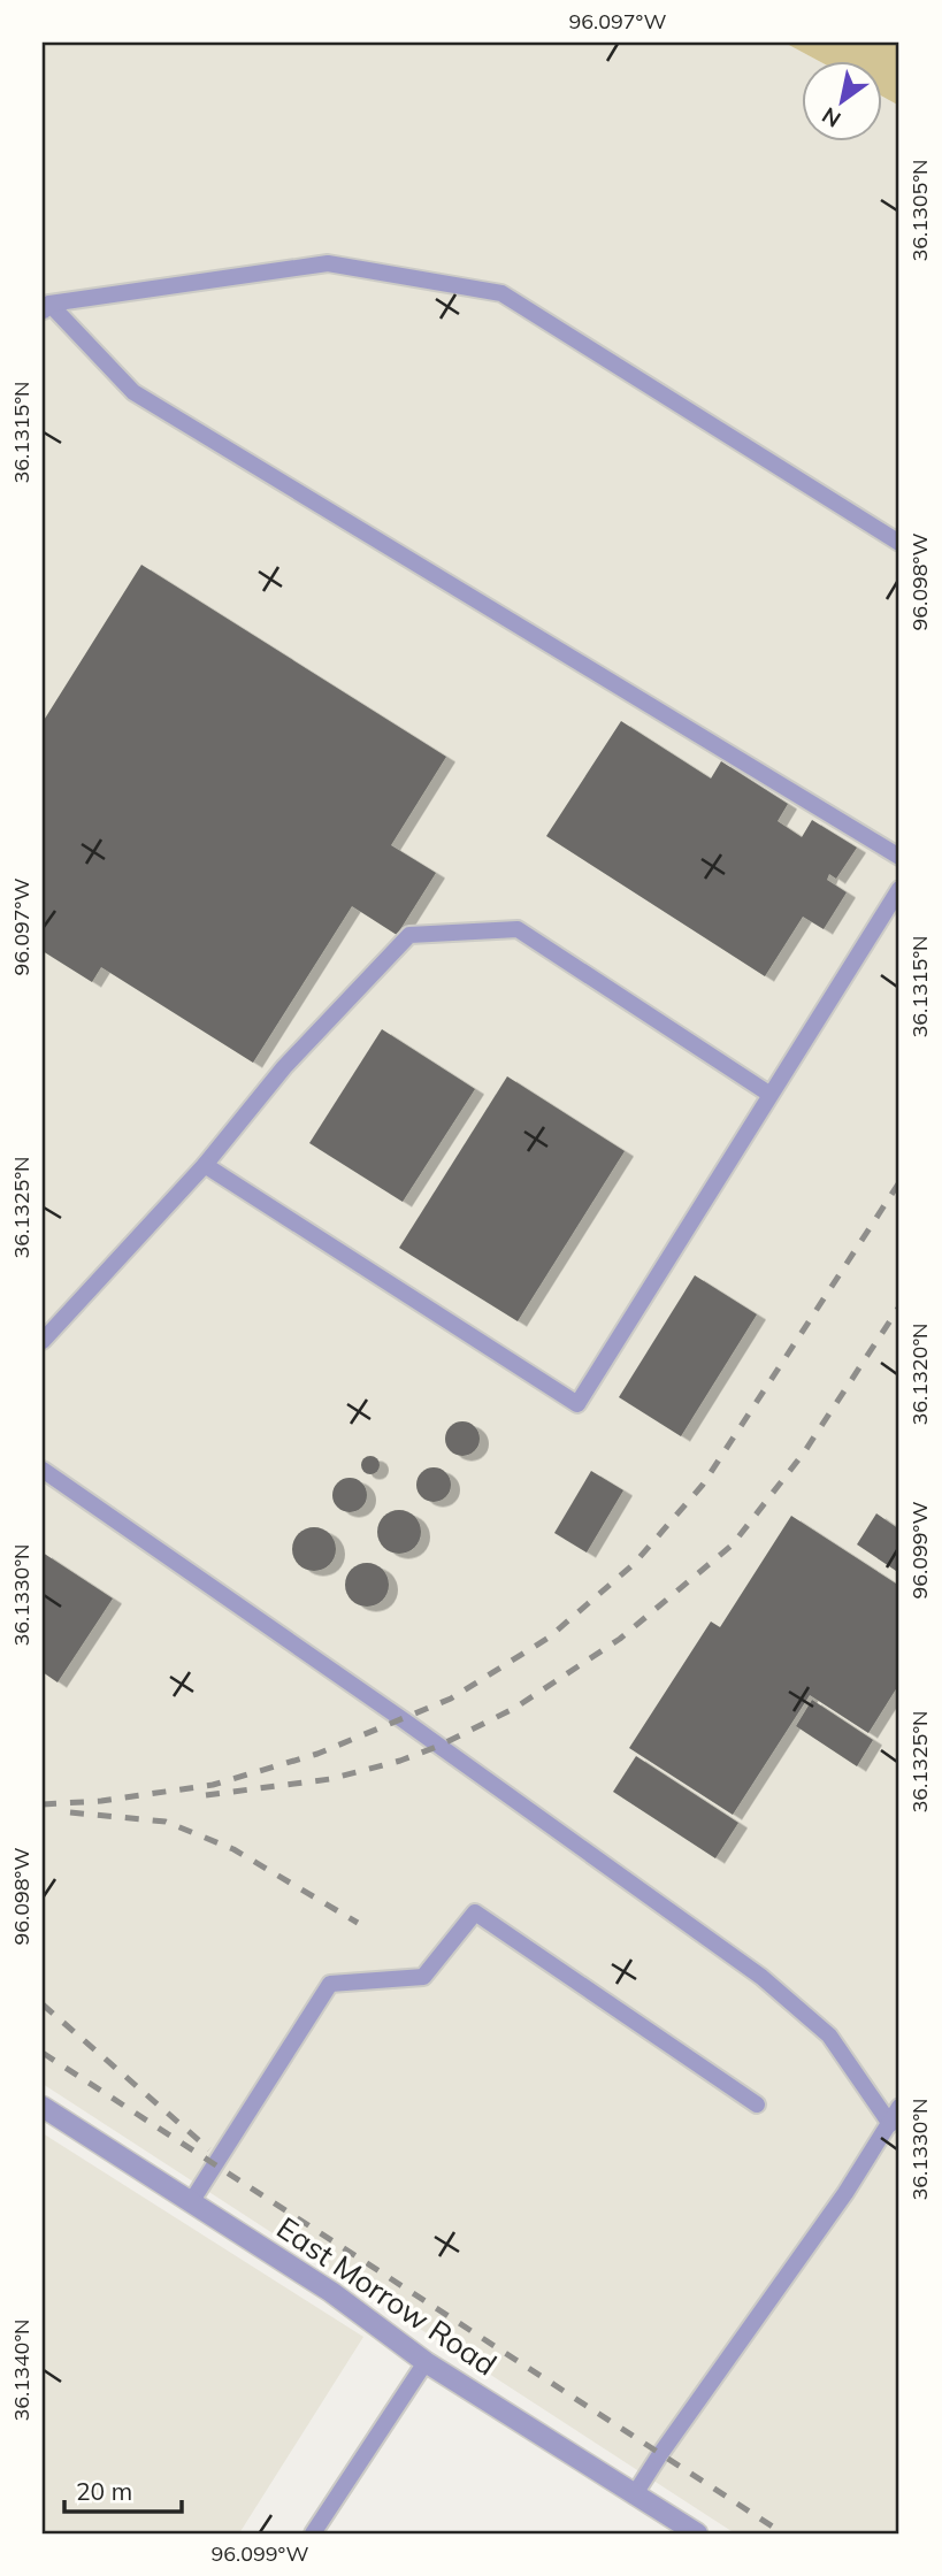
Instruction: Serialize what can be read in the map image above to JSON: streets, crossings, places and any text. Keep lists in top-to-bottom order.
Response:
{
  "streets": {
    "street": ["East Morrow Road"]
  },
  "scale_bar": "20 m",
  "north": "bottom left",
  "coordinates": [
    "96.097°W",
    "36.1305°N",
    "36.1315°N",
    "96.098°W",
    "36.1325°N",
    "36.1320°N",
    "96.099°W",
    "36.1330°N",
    "36.1340°N"
  ]
}
